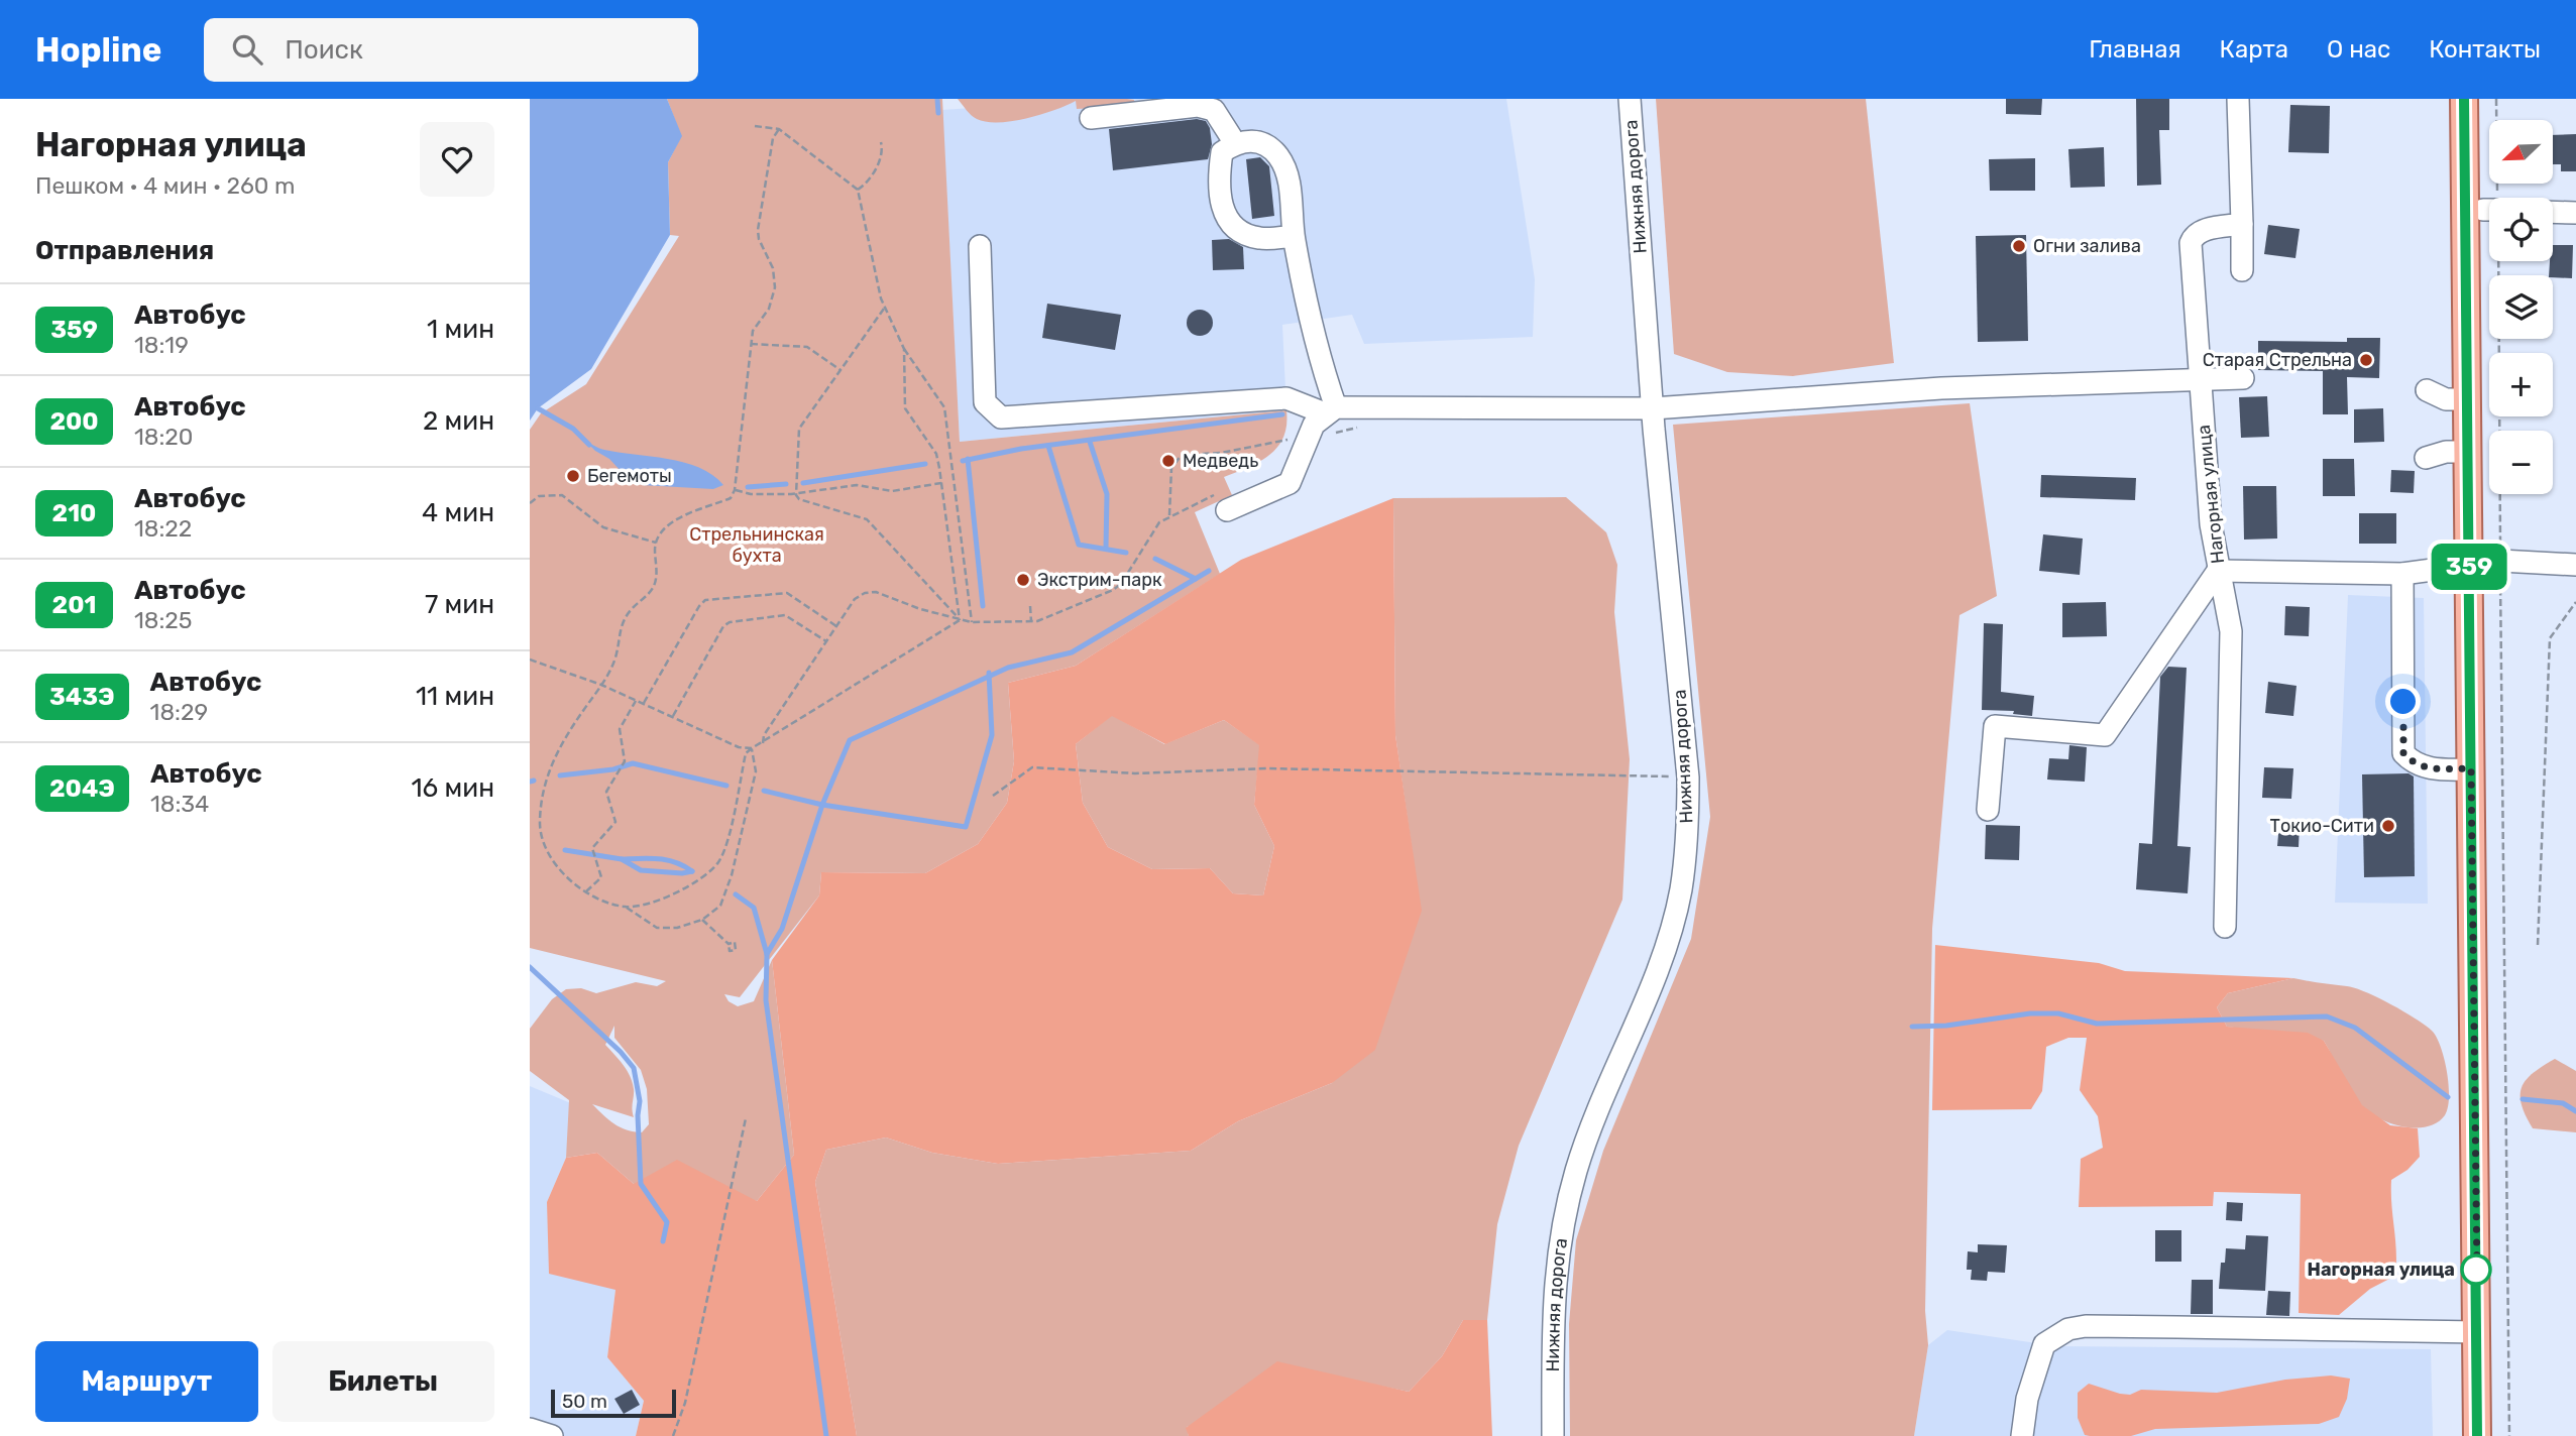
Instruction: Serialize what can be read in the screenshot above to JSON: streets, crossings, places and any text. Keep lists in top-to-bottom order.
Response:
{
  "streets": {
    "street": ["Нижняя дорога", "Нагорная улица"]
  },
  "parks": ["Стрельнинская бухта"],
  "places": [
    "Огни залива",
    "Старая Стрельна",
    "Медведь",
    "Бегемоты",
    "Экстрим-парк",
    "Токио-Сити",
    "Нагорная улица"
  ],
  "lines": ["bus line 359"],
  "scale_bar": "50 m",
  "north": "bottom left",
  "page": {
    "header": "Hopline",
    "search": "Поиск",
    "nav": [
      "Главная",
      "Карта",
      "О нас",
      "Контакты"
    ],
    "heading": [
      ["Нагорная улица", "Пешком · 4 мин · 260 m"],
      "Отправления"
    ],
    "on_map": "359",
    "map_buttons": ["+", "−"],
    "list": [
      {
        "mark": "359",
        "name": "Автобус",
        "note": "18:19",
        "value": "1 мин"
      },
      {
        "mark": "200",
        "name": "Автобус",
        "note": "18:20",
        "value": "2 мин"
      },
      {
        "mark": "210",
        "name": "Автобус",
        "note": "18:22",
        "value": "4 мин"
      },
      {
        "mark": "201",
        "name": "Автобус",
        "note": "18:25",
        "value": "7 мин"
      },
      {
        "mark": "343Э",
        "name": "Автобус",
        "note": "18:29",
        "value": "11 мин"
      },
      {
        "mark": "204Э",
        "name": "Автобус",
        "note": "18:34",
        "value": "16 мин"
      }
    ],
    "buttons": ["Маршрут", "Билеты"],
    "scale": "50 m"
  }
}
